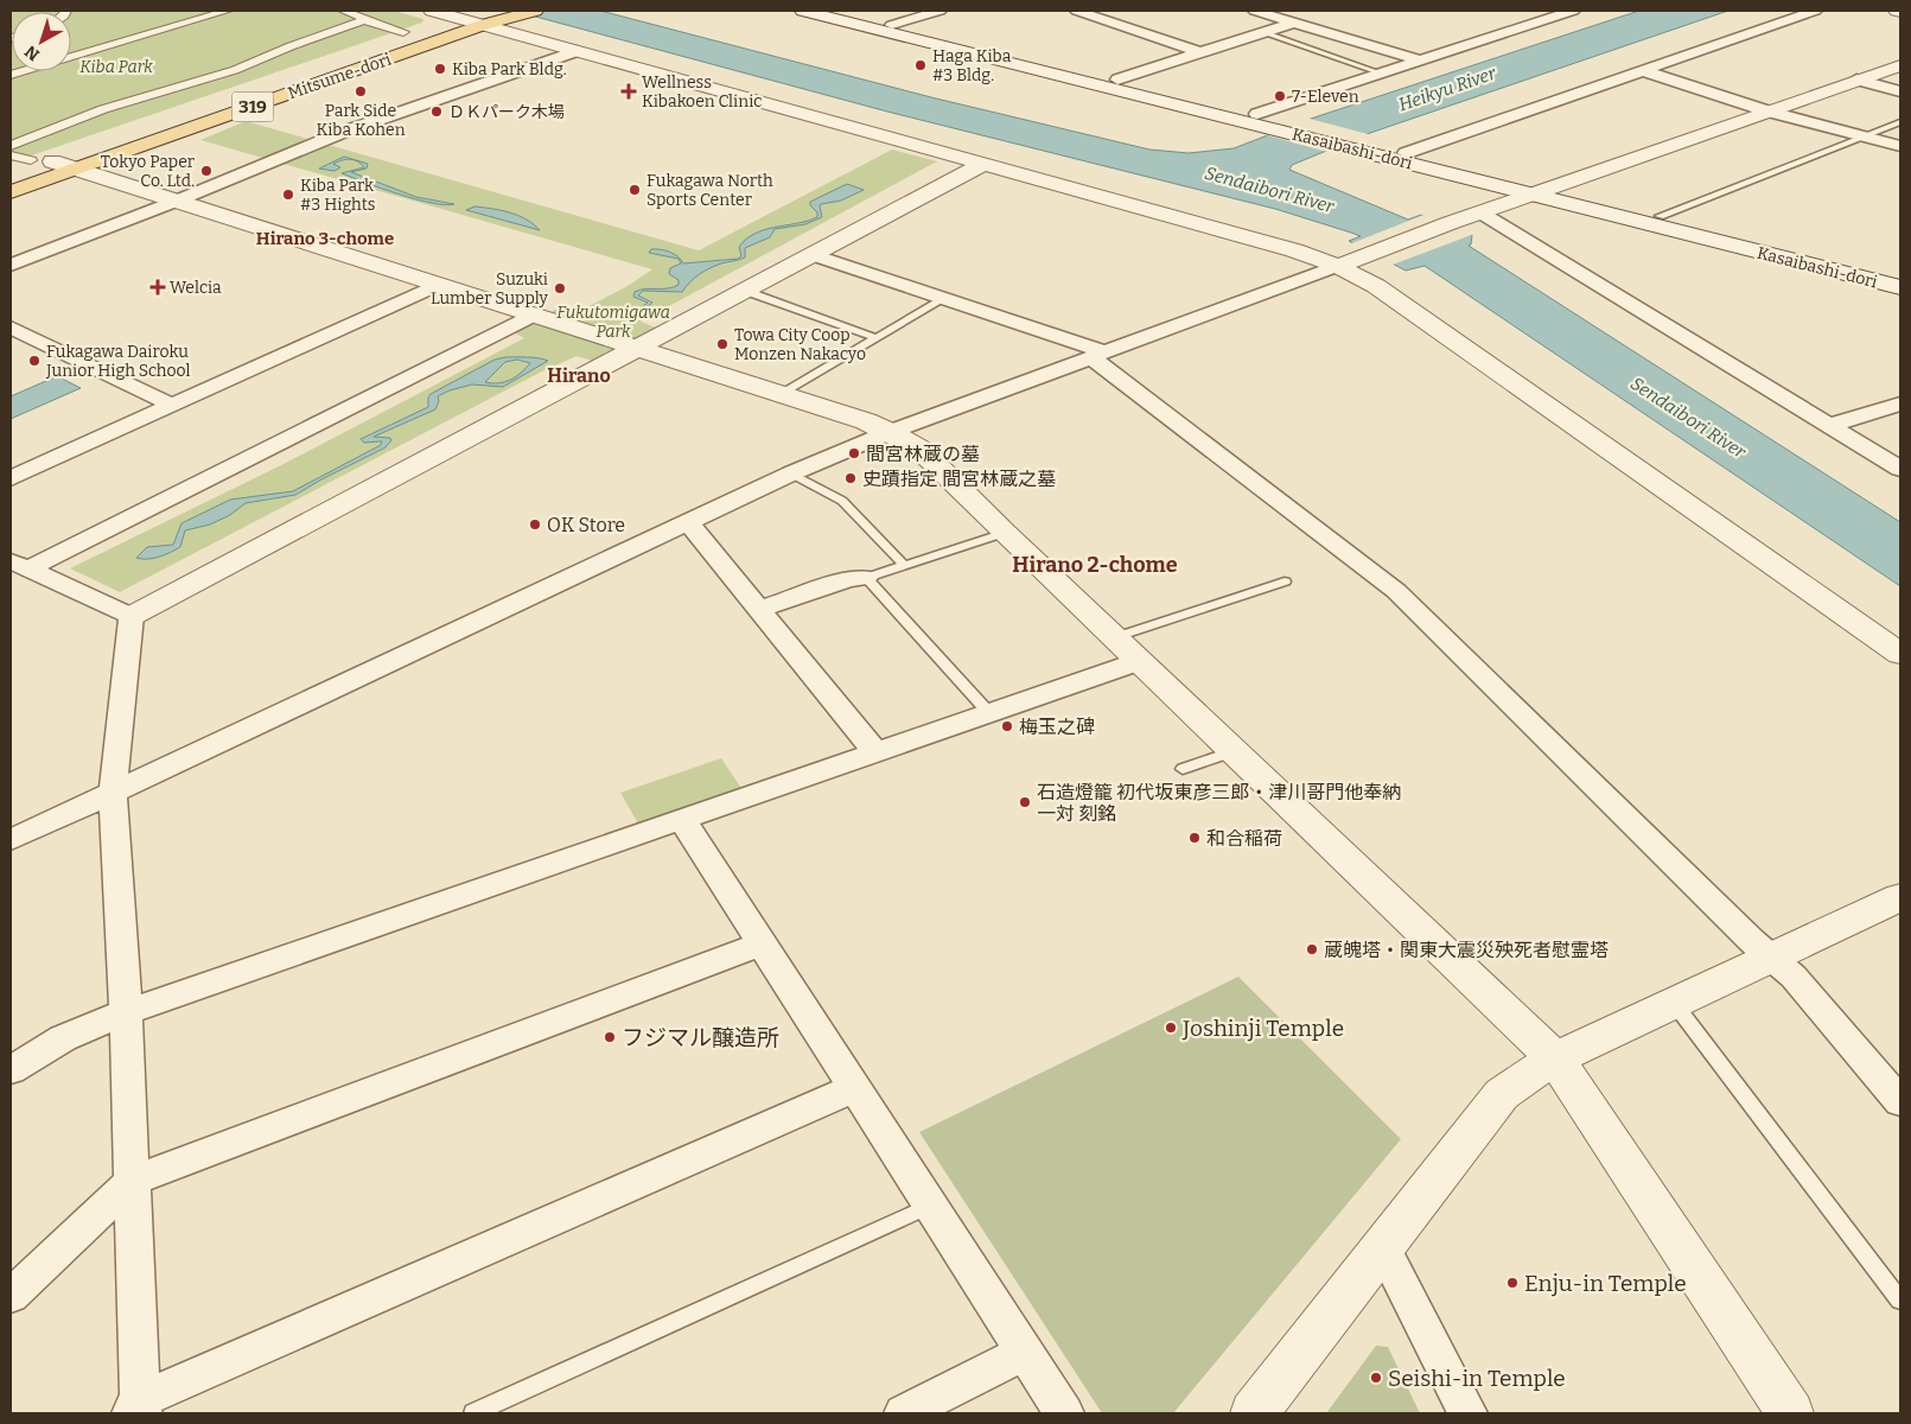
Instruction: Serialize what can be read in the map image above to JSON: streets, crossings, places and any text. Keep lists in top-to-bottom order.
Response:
{
  "streets": {
    "main road": ["Mitsume-dori", "319"],
    "street": ["Kasaibashi-dori"]
  },
  "districts": ["Hirano 3-chome", "Hirano", "Hirano 2-chome"],
  "water": ["Heikyu River", "Sendaibori River"],
  "parks": ["Kiba Park", "Fukutomigawa Park"],
  "places": {
    "other": [
      "Haga Kiba #3 Bldg.",
      "Kiba Park Bldg.",
      "Park Side Kiba Kohen",
      "7-Eleven",
      "ＤＫパーク木場",
      "Tokyo Paper Co. Ltd.",
      "Fukagawa North Sports Center",
      "Kiba Park #3 Hights",
      "Suzuki Lumber Supply",
      "Towa City Coop Monzen Nakacyo",
      "Fukagawa Dairoku Junior High School",
      "間宮林蔵の墓",
      "史蹟指定 間宮林蔵之墓",
      "OK Store",
      "梅玉之碑",
      "石造燈籠 初代坂東彦三郎・津川哥門他奉納 一対 刻銘",
      "和合稲荷",
      "蔵魄塔・関東大震災殃死者慰霊塔",
      "Joshinji Temple",
      "フジマル醸造所",
      "Enju-in Temple",
      "Seishi-in Temple"
    ],
    "health": ["Wellness Kibakoen Clinic", "Welcia"]
  },
  "north": "bottom left"
}
